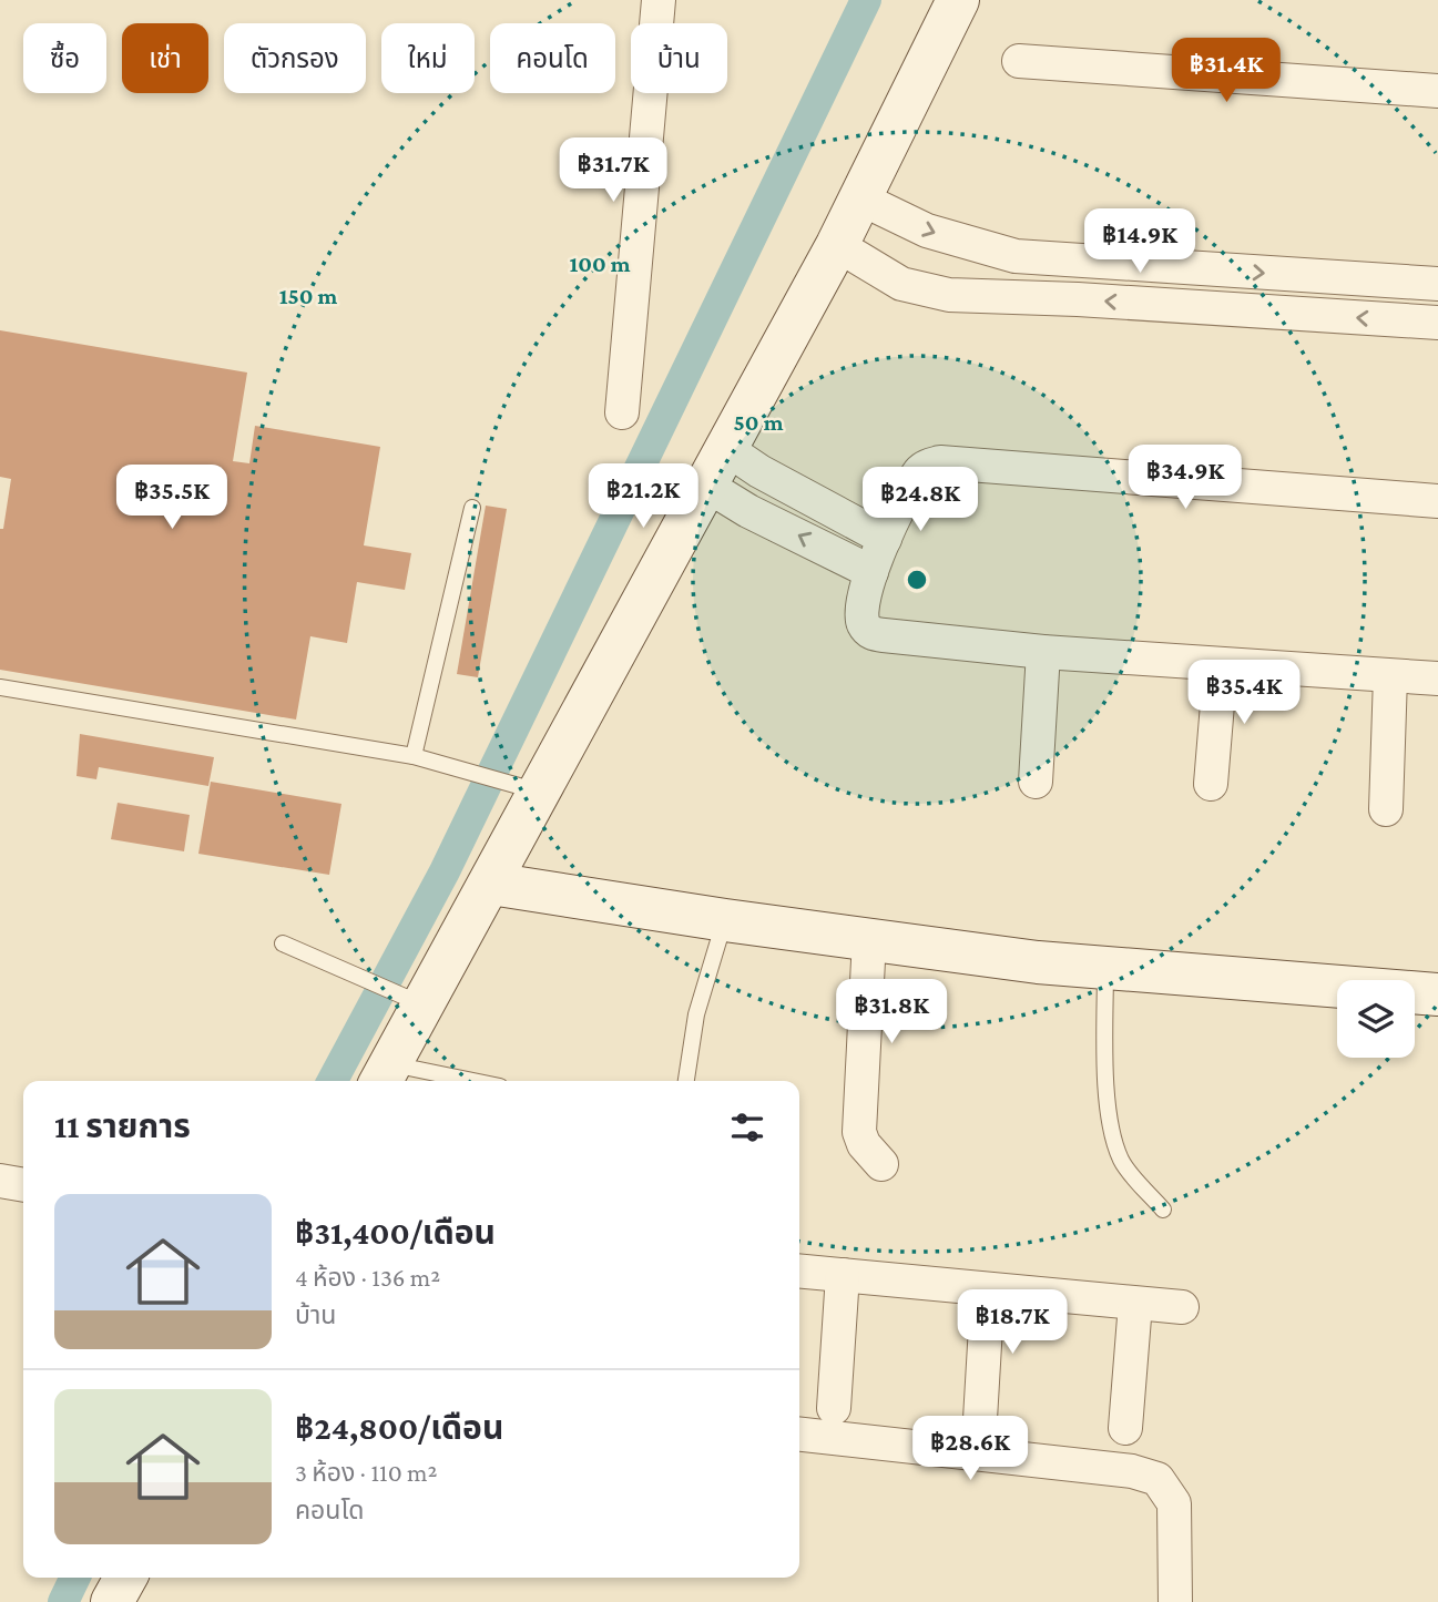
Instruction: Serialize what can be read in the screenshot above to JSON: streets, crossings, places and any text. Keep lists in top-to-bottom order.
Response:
{
  "page": {
    "chip": [
      "ซื้อ",
      "เช่า",
      "ตัวกรอง",
      "ใหม่",
      "คอนโด",
      "บ้าน"
    ],
    "price": [
      "฿31.4K",
      "฿31.7K",
      "฿14.9K",
      "฿34.9K",
      "฿21.2K",
      "฿35.5K",
      "฿24.8K",
      "฿35.4K",
      "฿31.8K",
      "฿18.7K",
      "฿28.6K"
    ],
    "heading": "11 รายการ",
    "list": [
      {
        "name": "฿31,400/เดือน",
        "note": "4 ห้อง · 136 m² · บ้าน"
      },
      {
        "name": "฿24,800/เดือน",
        "note": "3 ห้อง · 110 m² · คอนโด"
      }
    ]
  },
  "rings": ["100 m", "150 m", "50 m"]
}
